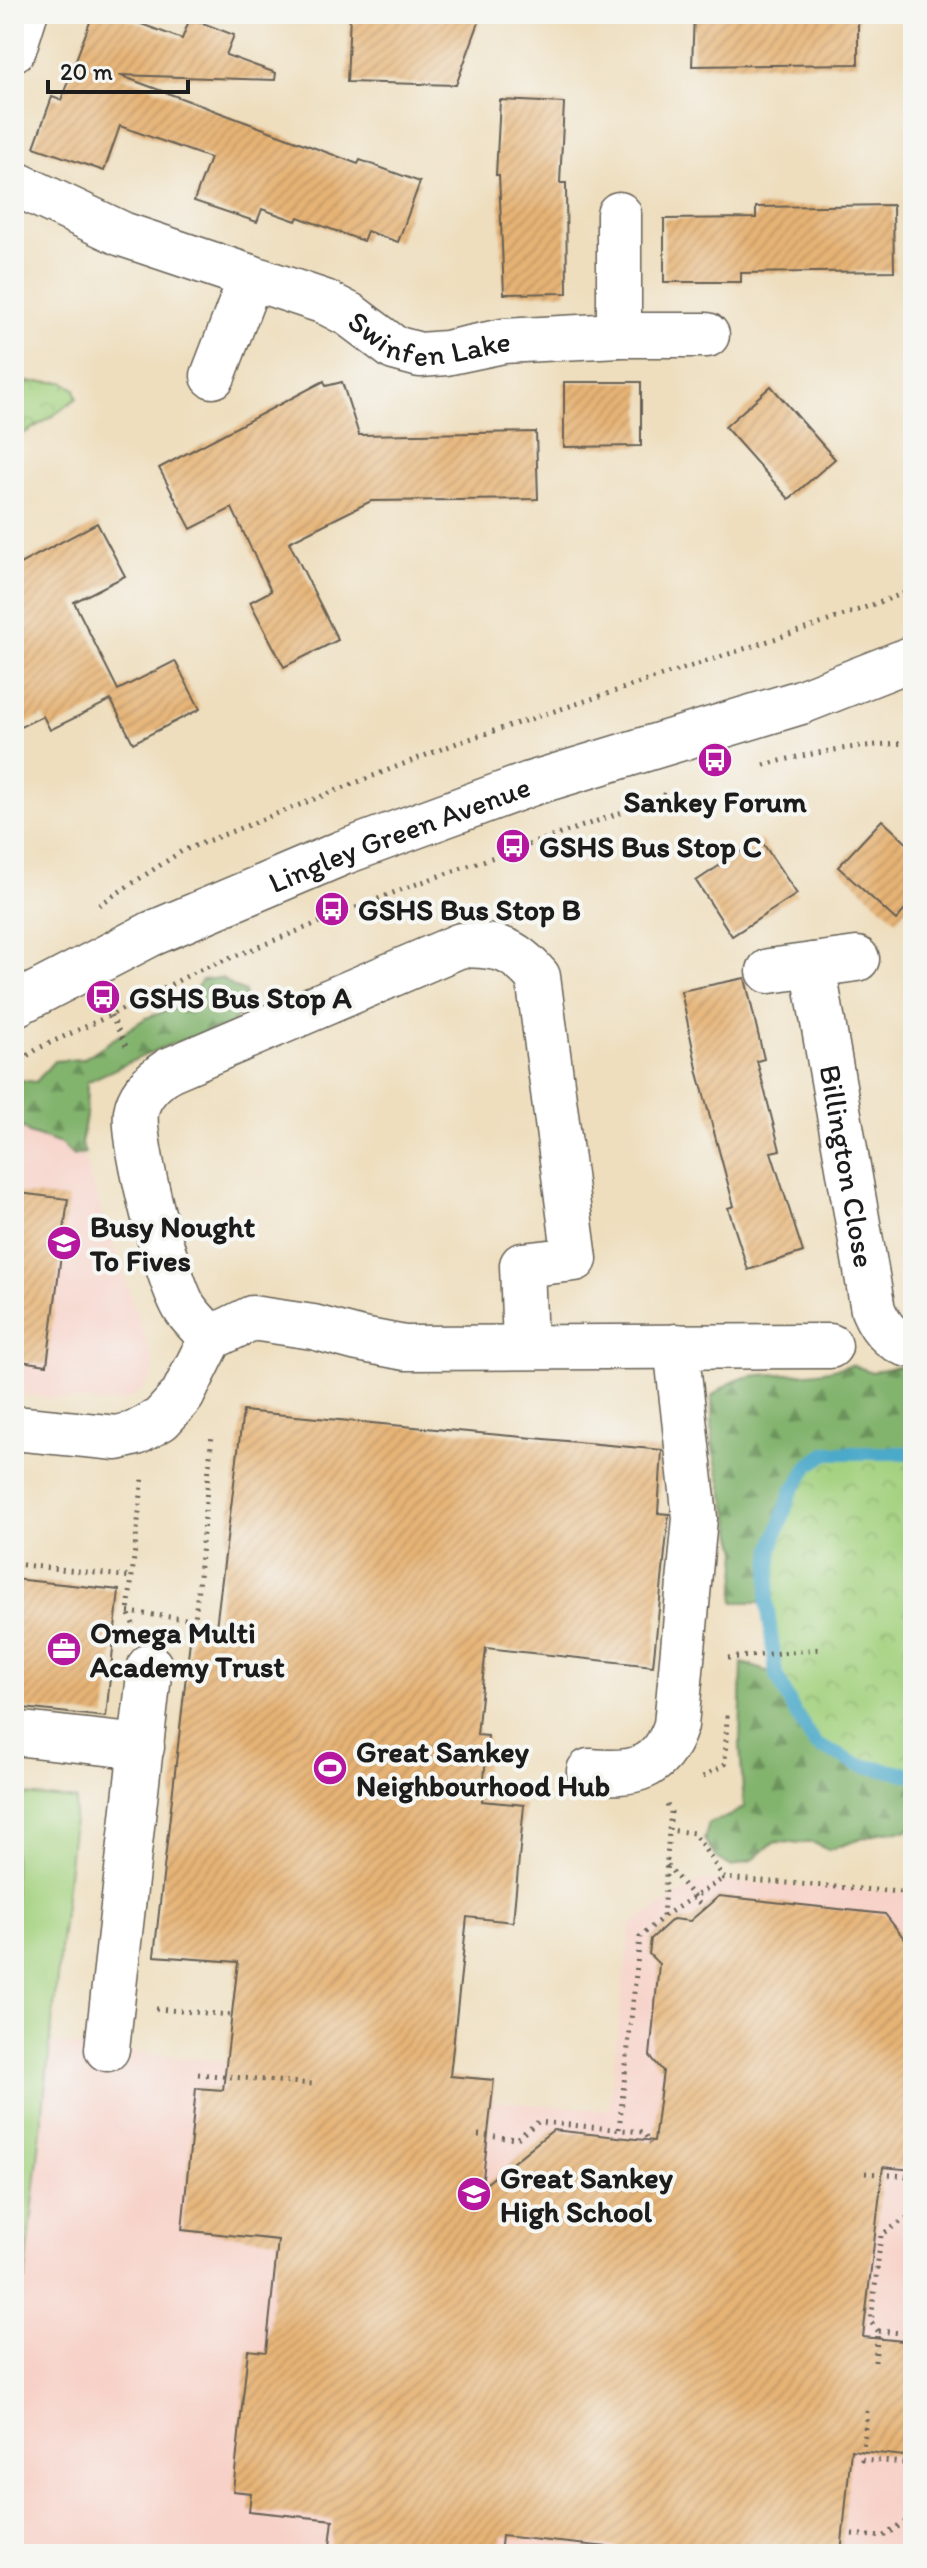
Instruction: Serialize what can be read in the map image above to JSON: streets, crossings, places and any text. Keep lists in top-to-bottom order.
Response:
{
  "streets": {
    "street": ["Swinfen Lake", "Lingley Green Avenue", "Billington Close"]
  },
  "places": {
    "bus stop": [
      "Sankey Forum",
      "GSHS Bus Stop C",
      "GSHS Bus Stop B",
      "GSHS Bus Stop A"
    ],
    "school or university": ["Busy Nought To Fives", "Great Sankey High School"],
    "office": ["Omega Multi Academy Trust"],
    "sports": ["Great Sankey Neighbourhood Hub"]
  },
  "scale_bar": "20 m"
}
